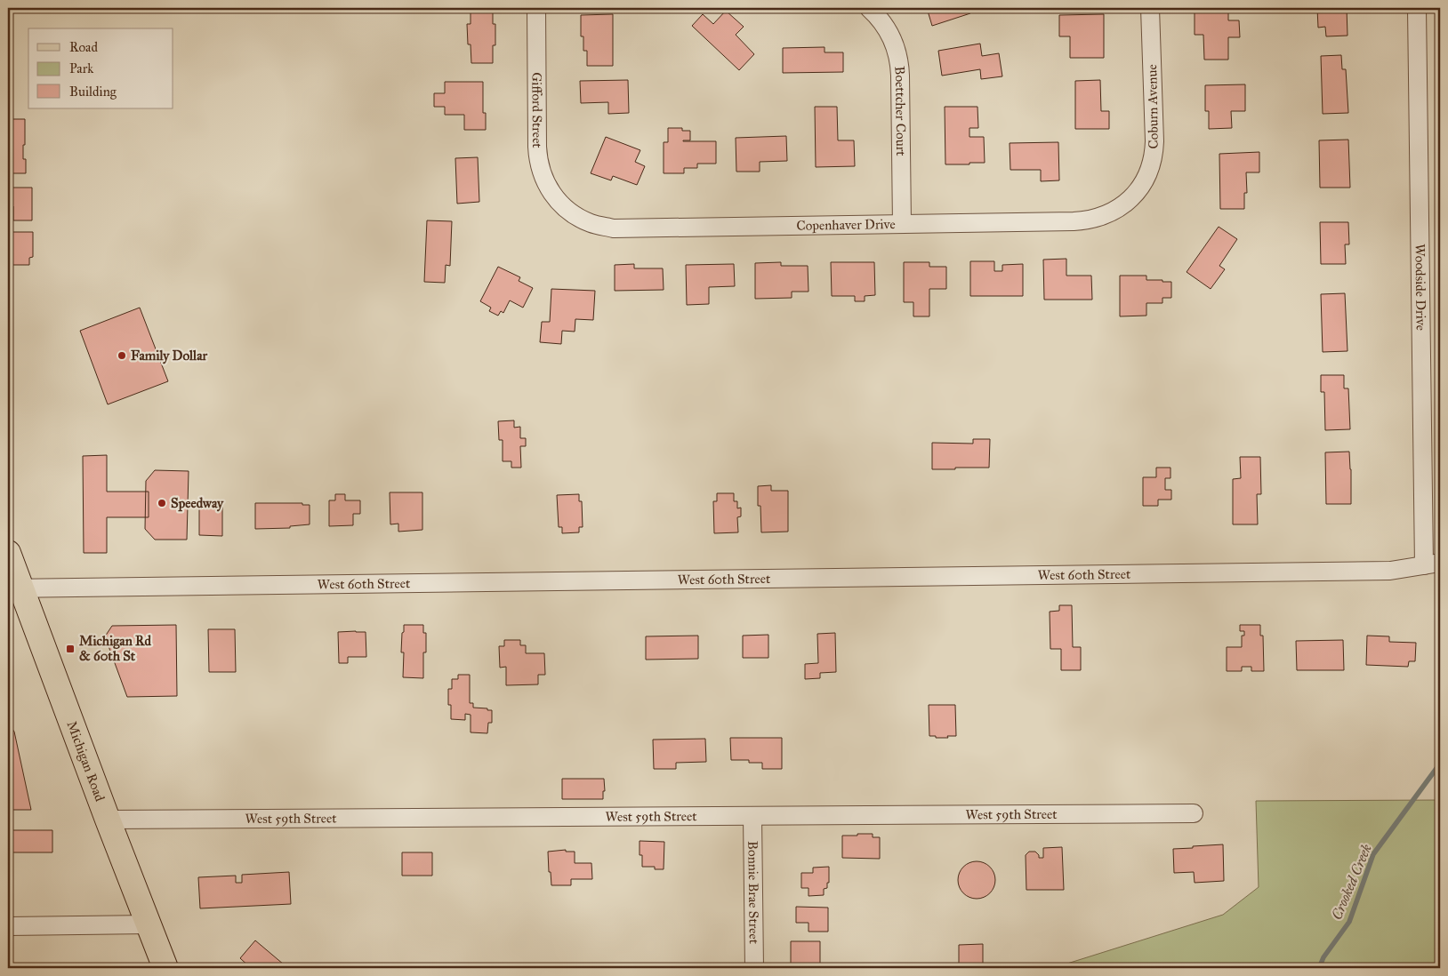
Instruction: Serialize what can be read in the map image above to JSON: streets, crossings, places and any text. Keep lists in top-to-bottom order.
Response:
{
  "streets": {
    "main road": ["Michigan Road"],
    "street": [
      "Coburn Avenue",
      "Gifford Street",
      "Boettcher Court",
      "Copenhaver Drive",
      "Woodside Drive",
      "West 60th Street",
      "West 59th Street",
      "Bonnie Brae Street"
    ]
  },
  "crossings": [
    ["Coburn Avenue", "Copenhaver Drive"],
    ["Gifford Street", "Copenhaver Drive"],
    ["Boettcher Court", "Copenhaver Drive"],
    ["Woodside Drive", "West 60th Street"],
    ["West 60th Street", "Michigan Road"],
    ["Michigan Road", "West 59th Street"],
    ["West 59th Street", "Bonnie Brae Street"]
  ],
  "water": ["Crooked Creek"],
  "places": {
    "other": ["Family Dollar", "Speedway"],
    "transit": ["Michigan Rd & 60th St"]
  },
  "legend": ["Road", "Park", "Building"]
}
